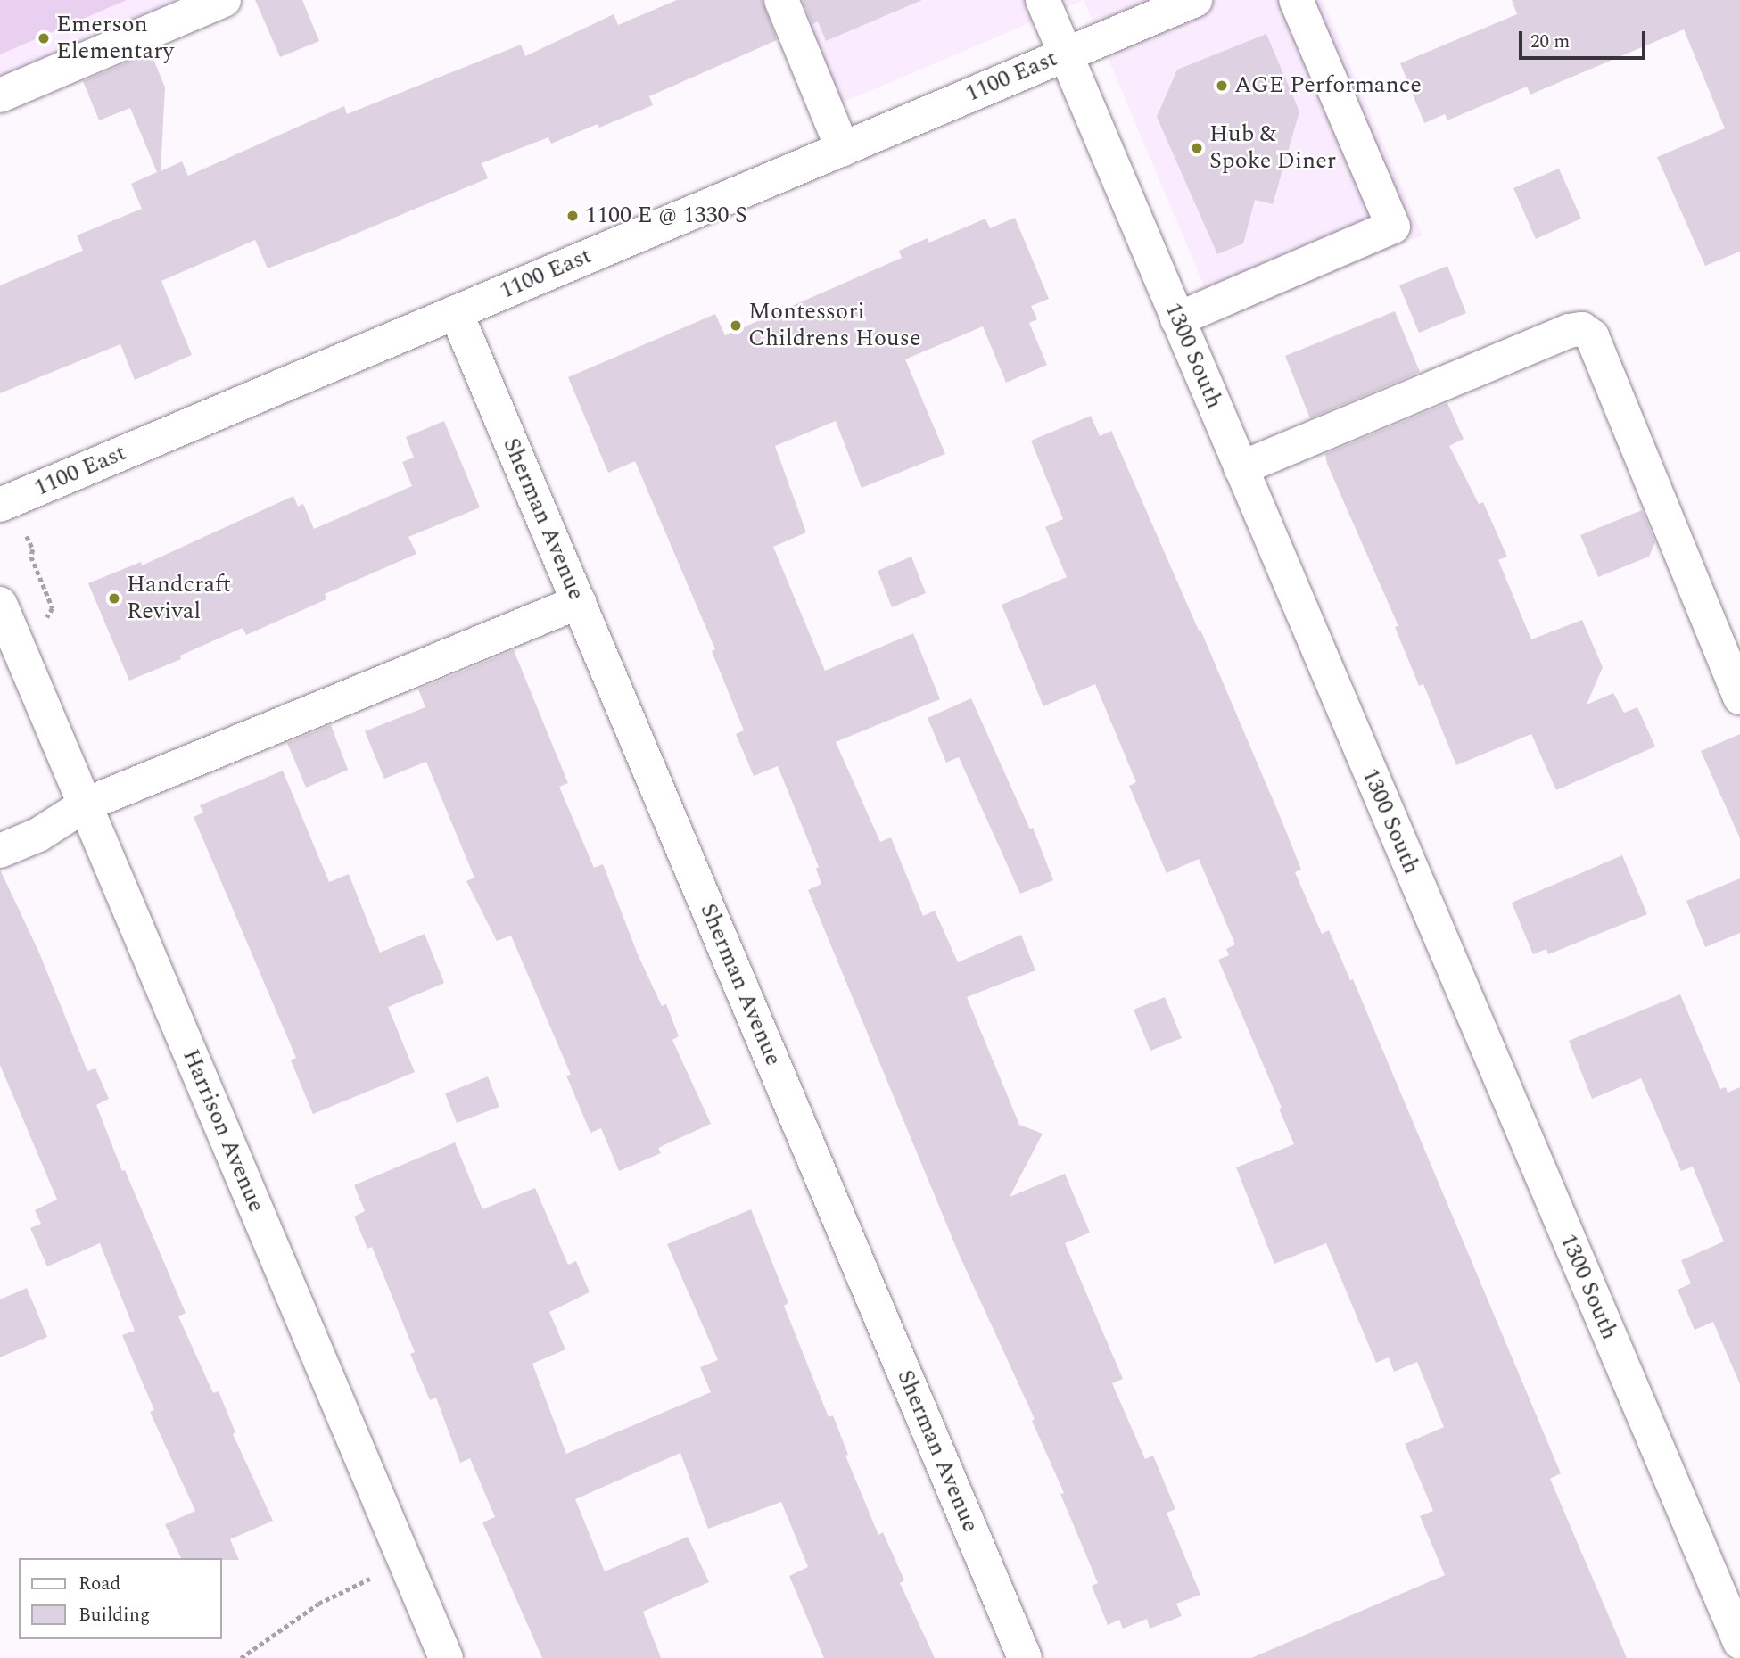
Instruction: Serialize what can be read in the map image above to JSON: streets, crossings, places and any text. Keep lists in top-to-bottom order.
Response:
{
  "streets": {
    "street": [
      "1100 East",
      "1300 South",
      "Sherman Avenue",
      "Harrison Avenue"
    ]
  },
  "crossings": [
    ["1100 East", "1300 South"],
    ["1100 East", "Sherman Avenue"]
  ],
  "places": [
    "Emerson Elementary",
    "AGE Performance",
    "Hub & Spoke Diner",
    "1100 E @ 1330 S",
    "Montessori Childrens House",
    "Handcraft Revival"
  ],
  "legend": ["Road", "Building"],
  "scale_bar": "20 m"
}
